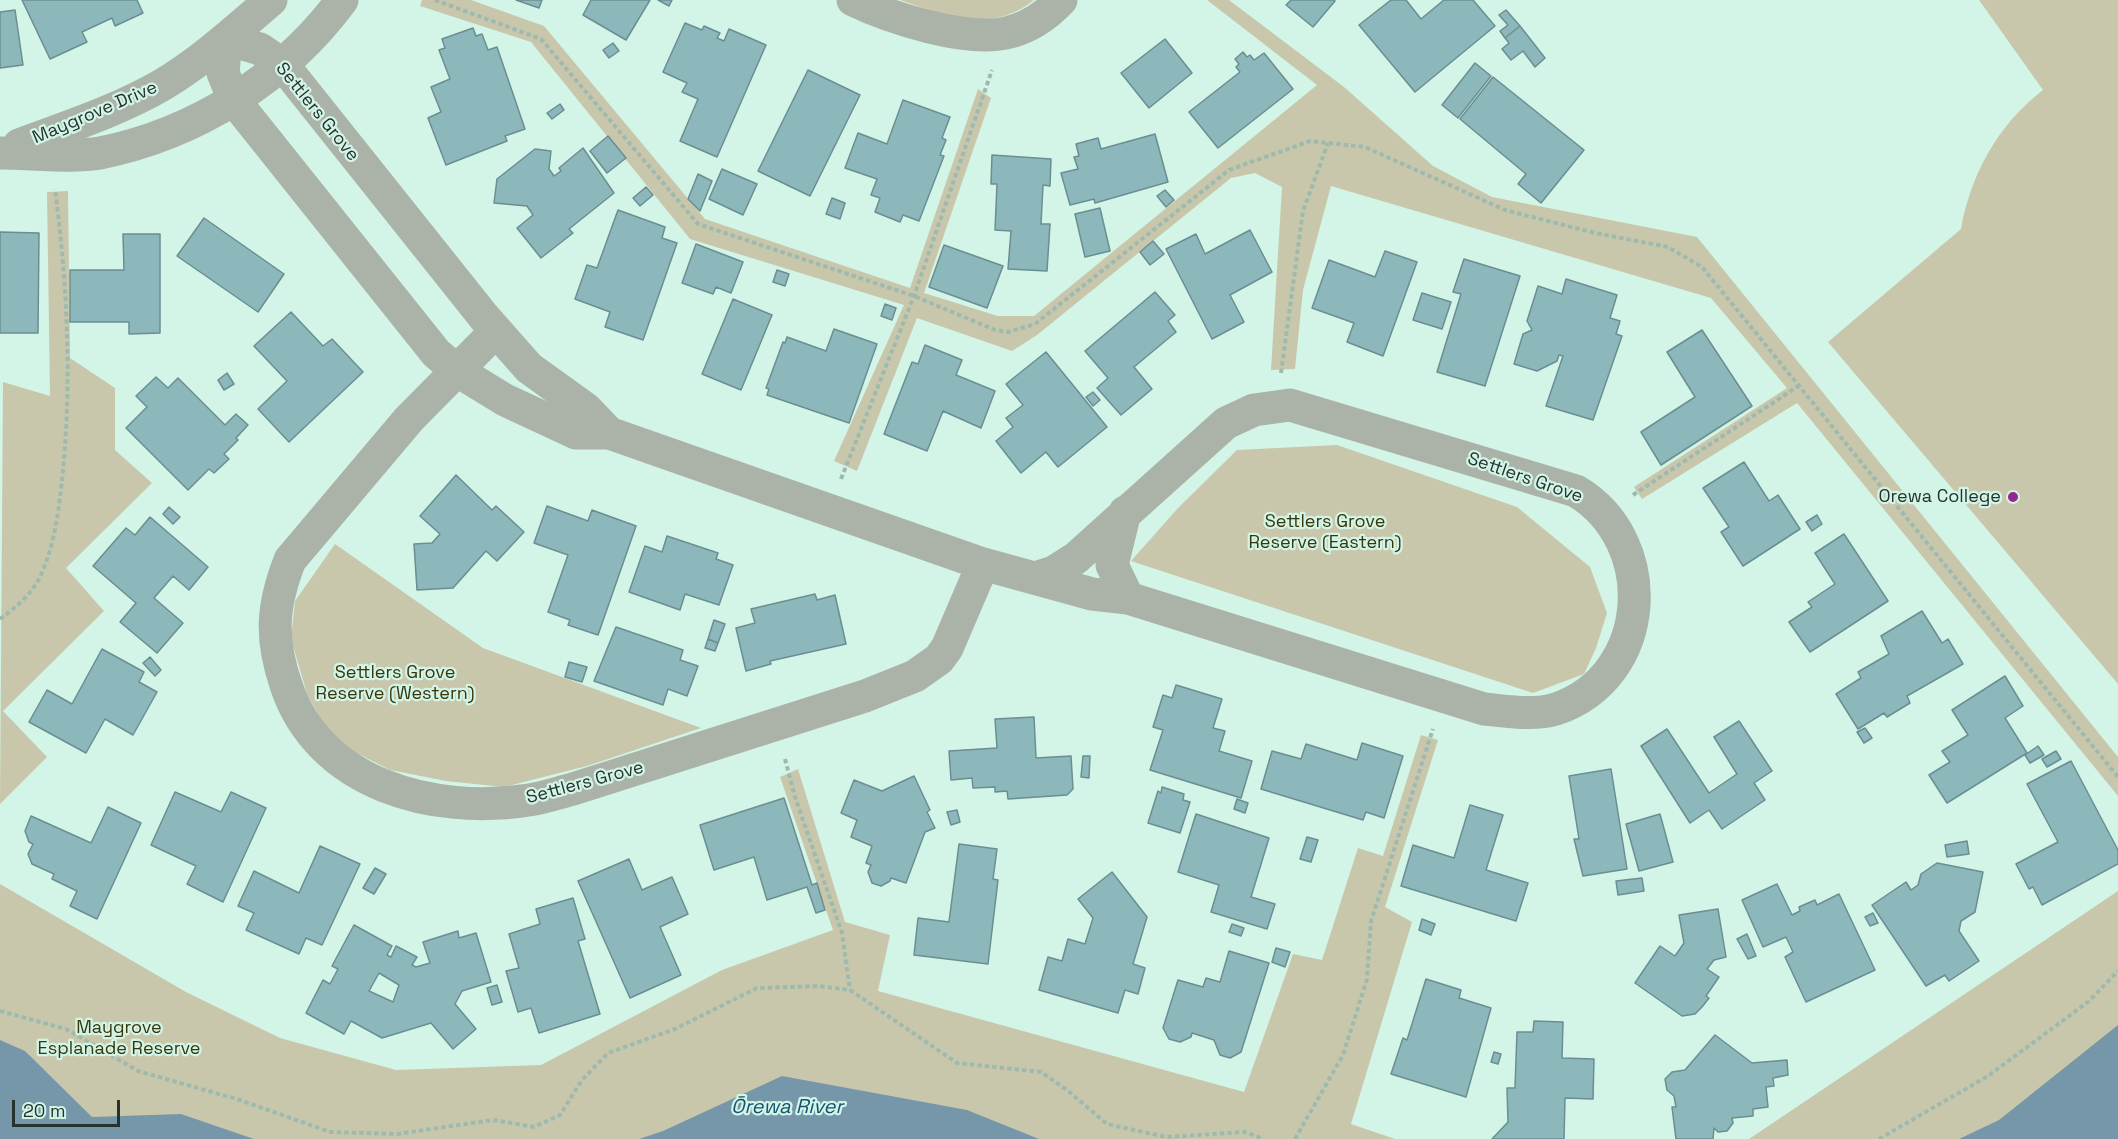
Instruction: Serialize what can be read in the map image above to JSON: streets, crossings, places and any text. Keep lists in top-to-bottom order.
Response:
{
  "streets": {
    "street": ["Settlers Grove", "Maygrove Drive"]
  },
  "crossings": [
    ["Settlers Grove", "Maygrove Drive"]
  ],
  "water": ["Ōrewa River"],
  "parks": ["Settlers Grove Reserve (Eastern)", "Settlers Grove Reserve (Western)", "Maygrove Esplanade Reserve"],
  "places": ["Orewa College"],
  "scale_bar": "20 m"
}
